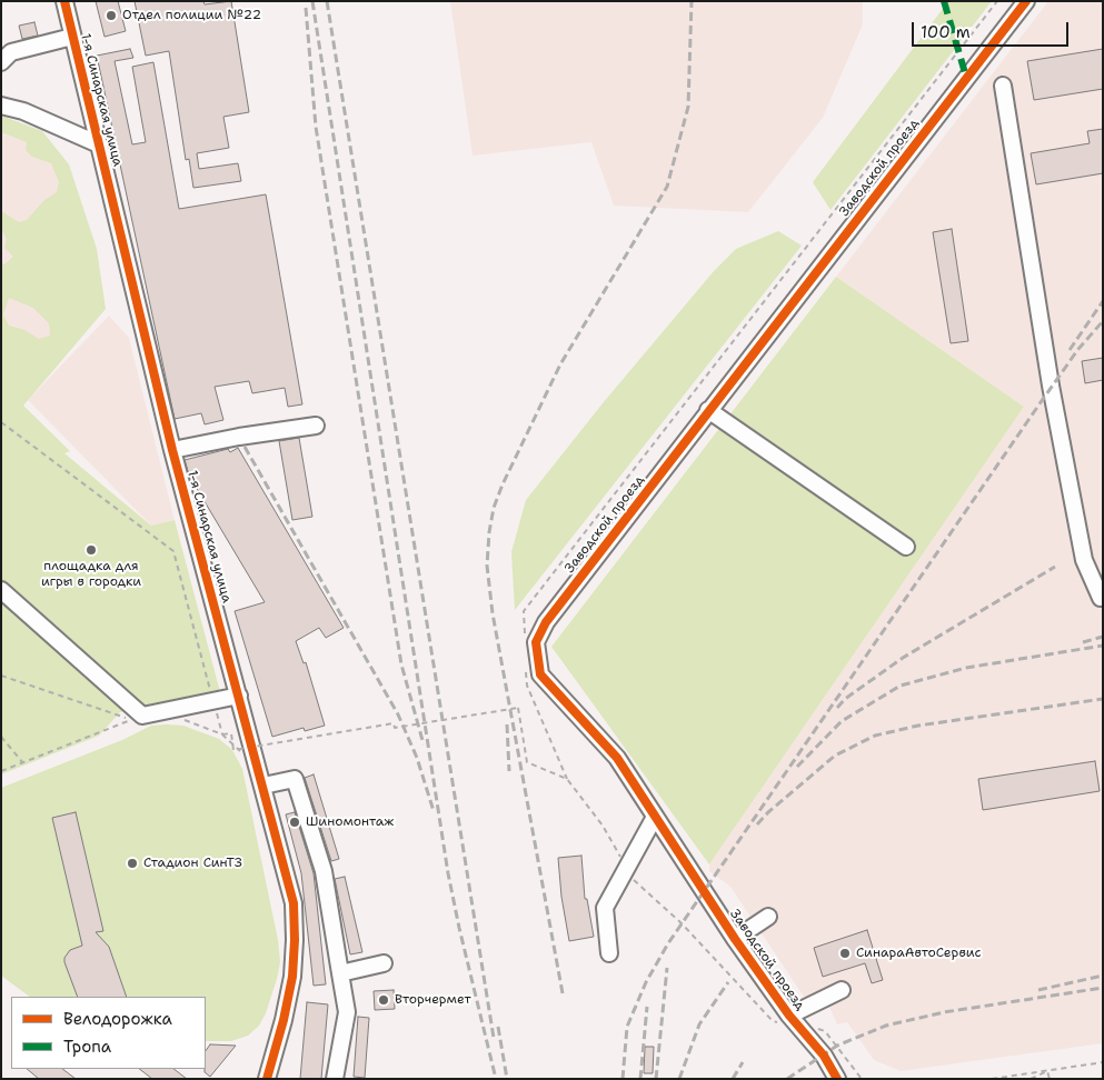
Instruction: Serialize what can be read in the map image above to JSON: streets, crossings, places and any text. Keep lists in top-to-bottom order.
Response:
{
  "streets": {
    "street": ["1-я Синарская улица", "Заводской проезд"]
  },
  "places": [
    "Отдел полиции №22",
    "площадка для игры в городки",
    "Шиномонтаж",
    "Стадион СинТЗ",
    "СинараАвтоСервис",
    "Вторчермет"
  ],
  "legend": ["Велодорожка", "Тропа"],
  "scale_bar": "100 m"
}
